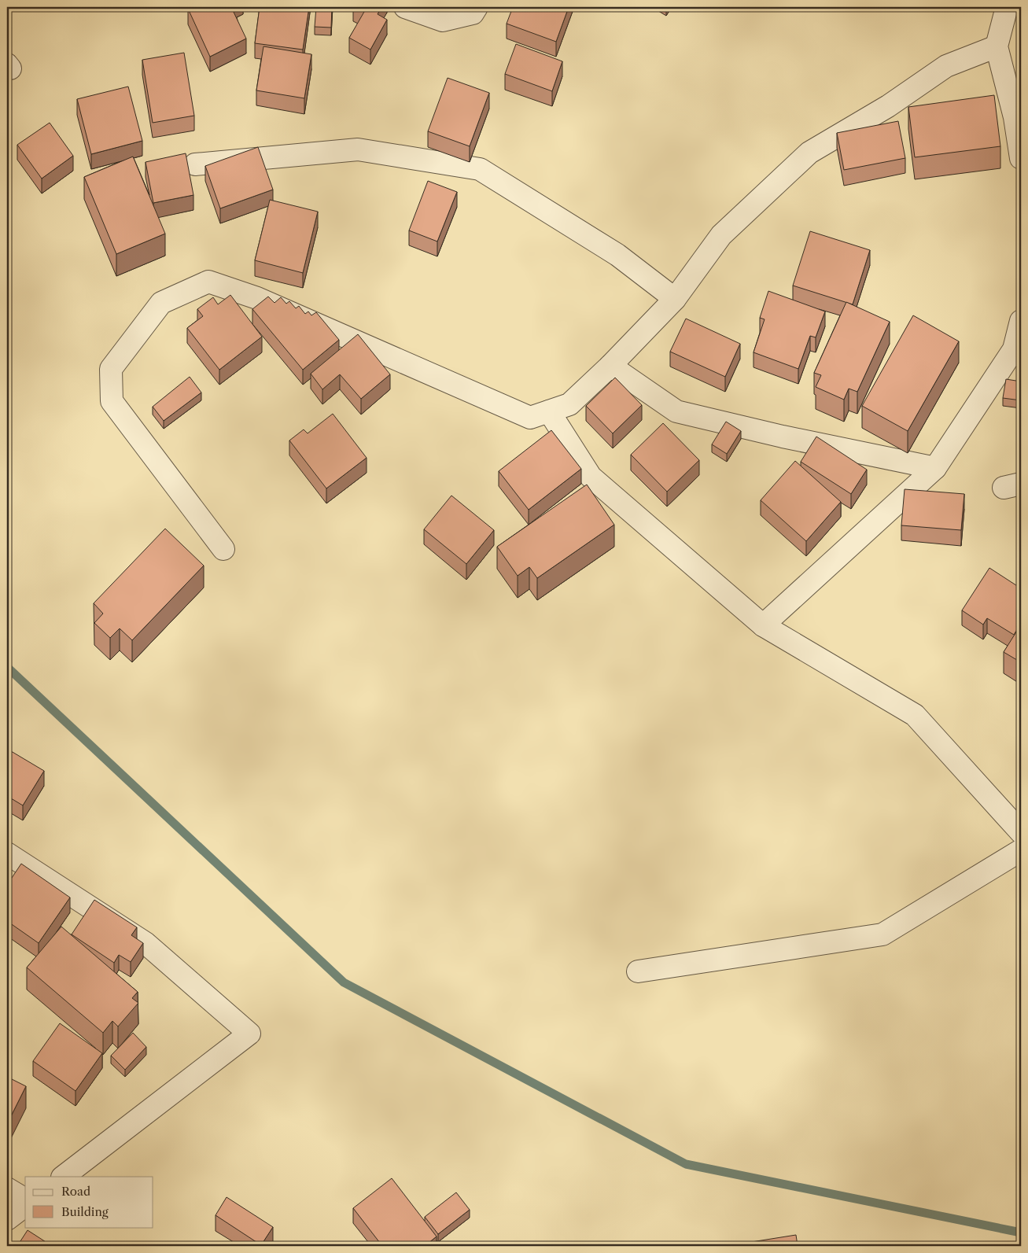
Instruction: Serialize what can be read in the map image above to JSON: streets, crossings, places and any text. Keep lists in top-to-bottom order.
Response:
{
  "legend": ["Road", "Building"]
}
